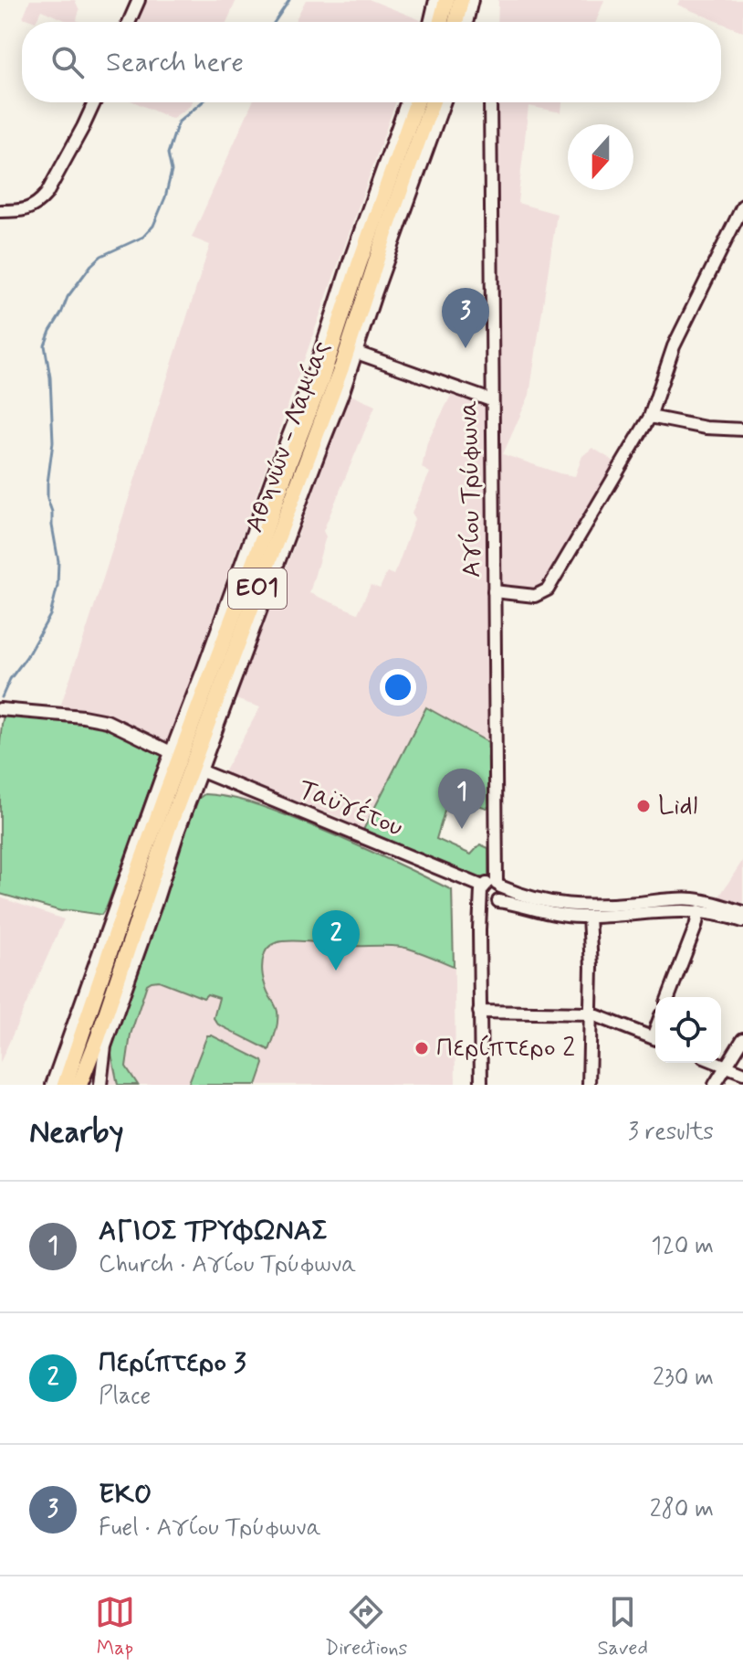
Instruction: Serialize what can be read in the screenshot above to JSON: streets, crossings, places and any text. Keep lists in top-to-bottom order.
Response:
{
  "streets": {
    "main road": ["Αθηνών - Λαμίας", "ΕΟ1"],
    "street": ["Αγίου Τρύφωνα", "Ταϋγέτου"]
  },
  "crossings": [
    ["Αγίου Τρύφωνα", "Ταϋγέτου"]
  ],
  "places": ["Lidl", "Περίπτερο 2"],
  "north": "bottom",
  "page": {
    "search": "Search here",
    "pins": ["3", "1", "2"],
    "heading": ["Nearby", "3 results"],
    "list": [
      {
        "mark": "1",
        "name": "ΑΓΙΟΣ ΤΡΥΦΩΝΑΣ",
        "note": "Church · Αγίου Τρύφωνα",
        "value": "120 m"
      },
      {
        "mark": "2",
        "name": "Περίπτερο 3",
        "note": "Place",
        "value": "230 m"
      },
      {
        "mark": "3",
        "name": "EKO",
        "note": "Fuel · Αγίου Τρύφωνα",
        "value": "280 m"
      }
    ],
    "nav": ["Map", "Directions", "Saved"]
  }
}
